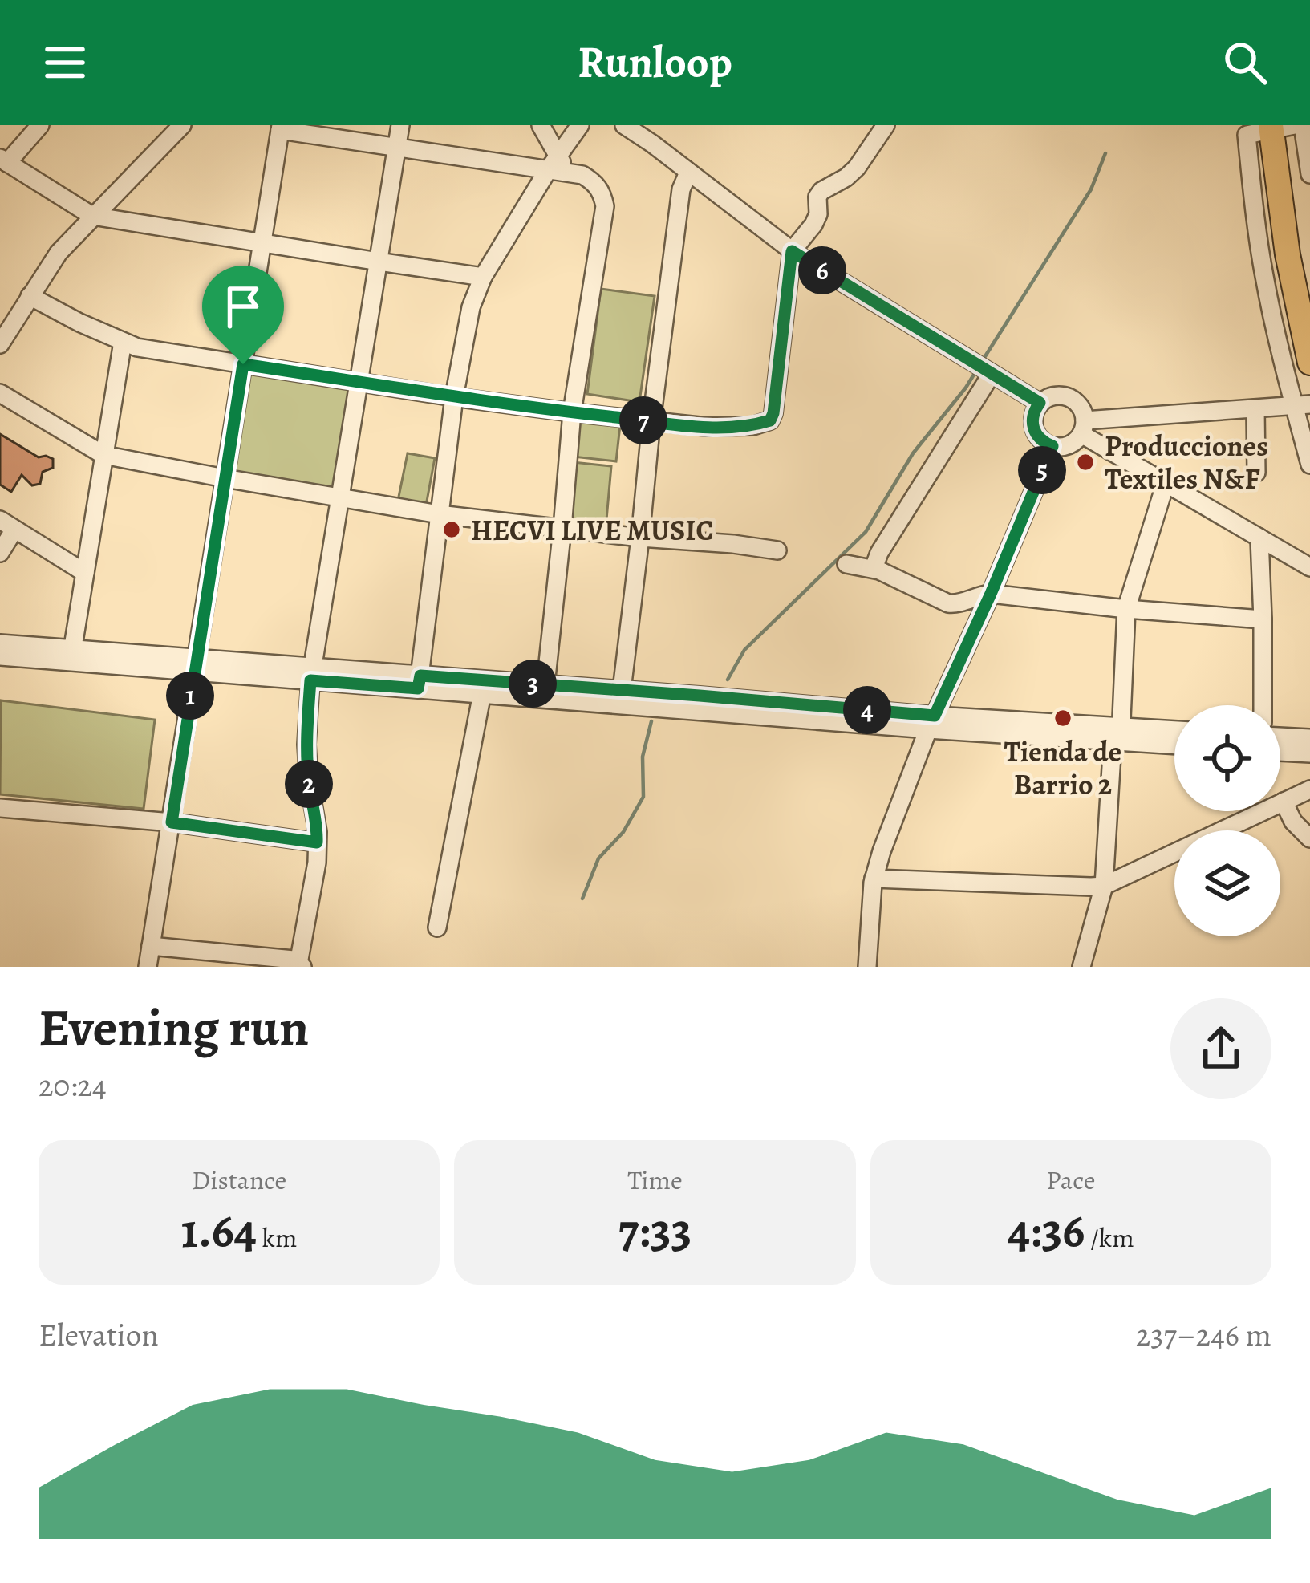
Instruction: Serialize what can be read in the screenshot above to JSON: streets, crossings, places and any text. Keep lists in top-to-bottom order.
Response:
{
  "places": ["Producciones Textiles N&F", "HECVI LIVE MUSIC", "Tienda de Barrio 2"],
  "page": {
    "header": "Runloop",
    "pins": [
      "6",
      "7",
      "5",
      "3",
      "1",
      "4",
      "2"
    ],
    "heading": ["Evening run", "20:24"],
    "stats": [
      ["Distance", "1.64 km"],
      ["Time", "7:33"],
      ["Pace", "4:36 /km"]
    ],
    "chart": ["Elevation", "237–246 m"]
  }
}
